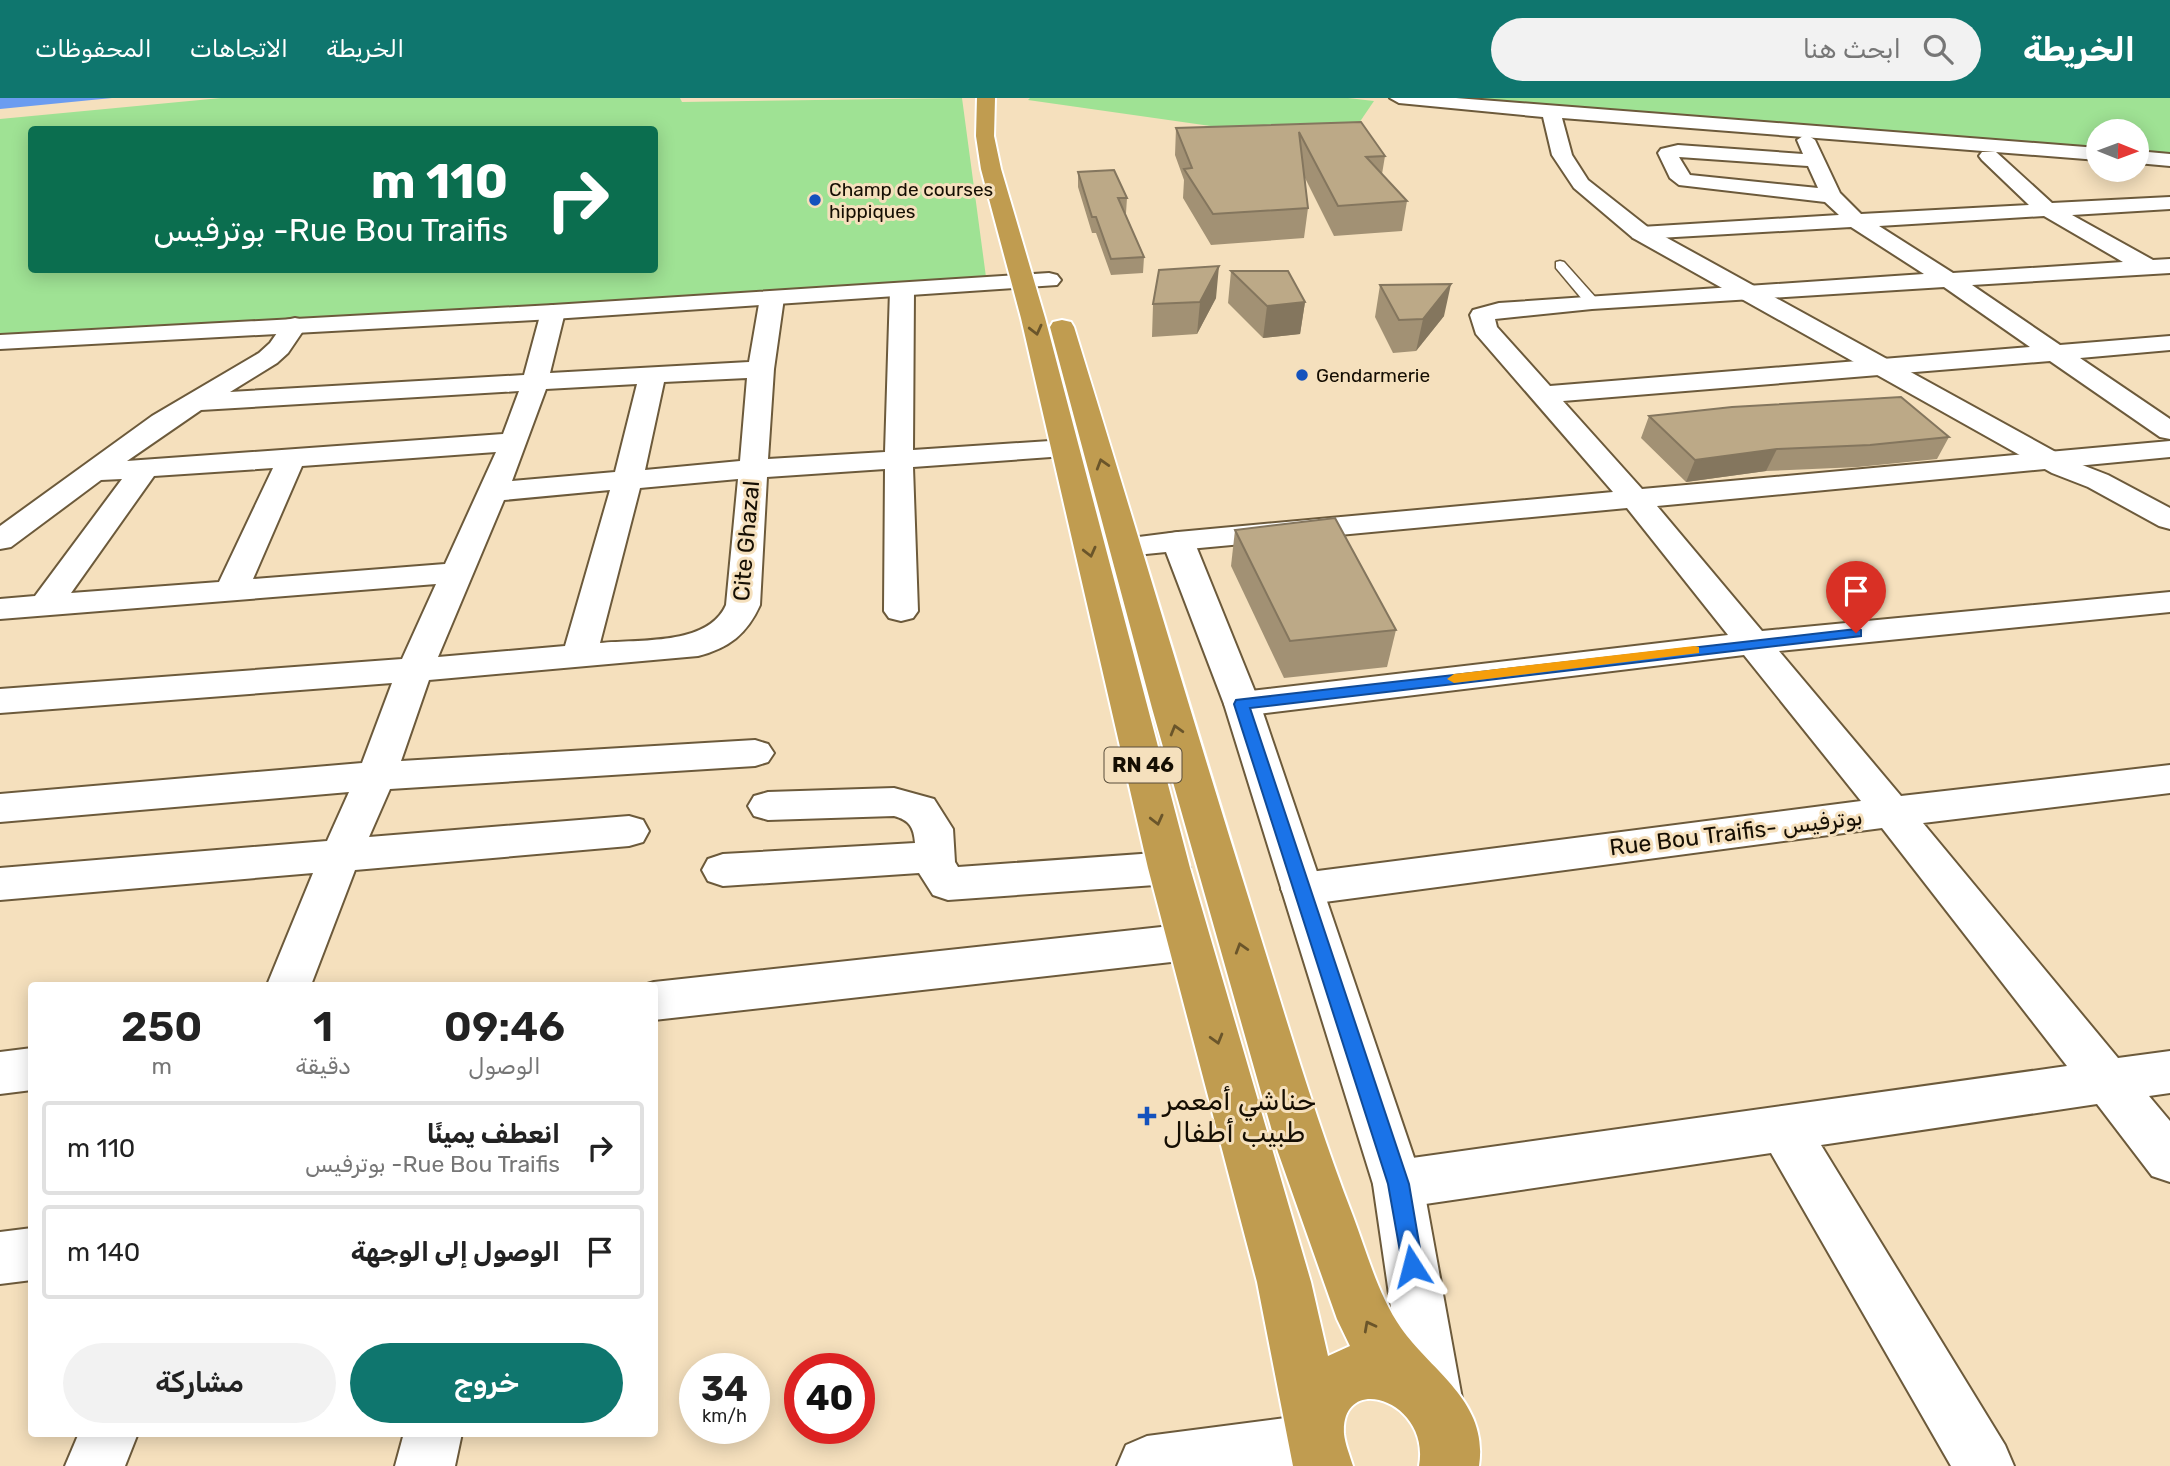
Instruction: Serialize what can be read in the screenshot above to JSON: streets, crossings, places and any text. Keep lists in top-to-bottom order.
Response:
{
  "streets": {
    "highway": ["RN 46"],
    "street": ["Cite Ghazal", "Rue Bou Traifis- بوترفيس"]
  },
  "places": {
    "other": ["Champ de courses hippiques", "Gendarmerie"],
    "health": ["حناشي أمعمر طبيب أطفال"]
  },
  "north": "right",
  "page": {
    "header": "الخريطة",
    "search": "ابحث هنا",
    "nav": ["الخريطة", "الاتجاهات", "المحفوظات"],
    "turn": ["110 m", "Rue Bou Traifis- بوترفيس"],
    "eta": [
      "09:46",
      "الوصول",
      "1",
      "دقيقة",
      "250",
      "m"
    ],
    "list": [
      {
        "name": "انعطف يمينًا",
        "note": "Rue Bou Traifis- بوترفيس",
        "value": "110 m"
      },
      {
        "name": "الوصول إلى الوجهة",
        "value": "140 m"
      }
    ],
    "buttons": ["خروج", "مشاركة"],
    "speed": "34 km/h",
    "limit": "40"
  }
}
